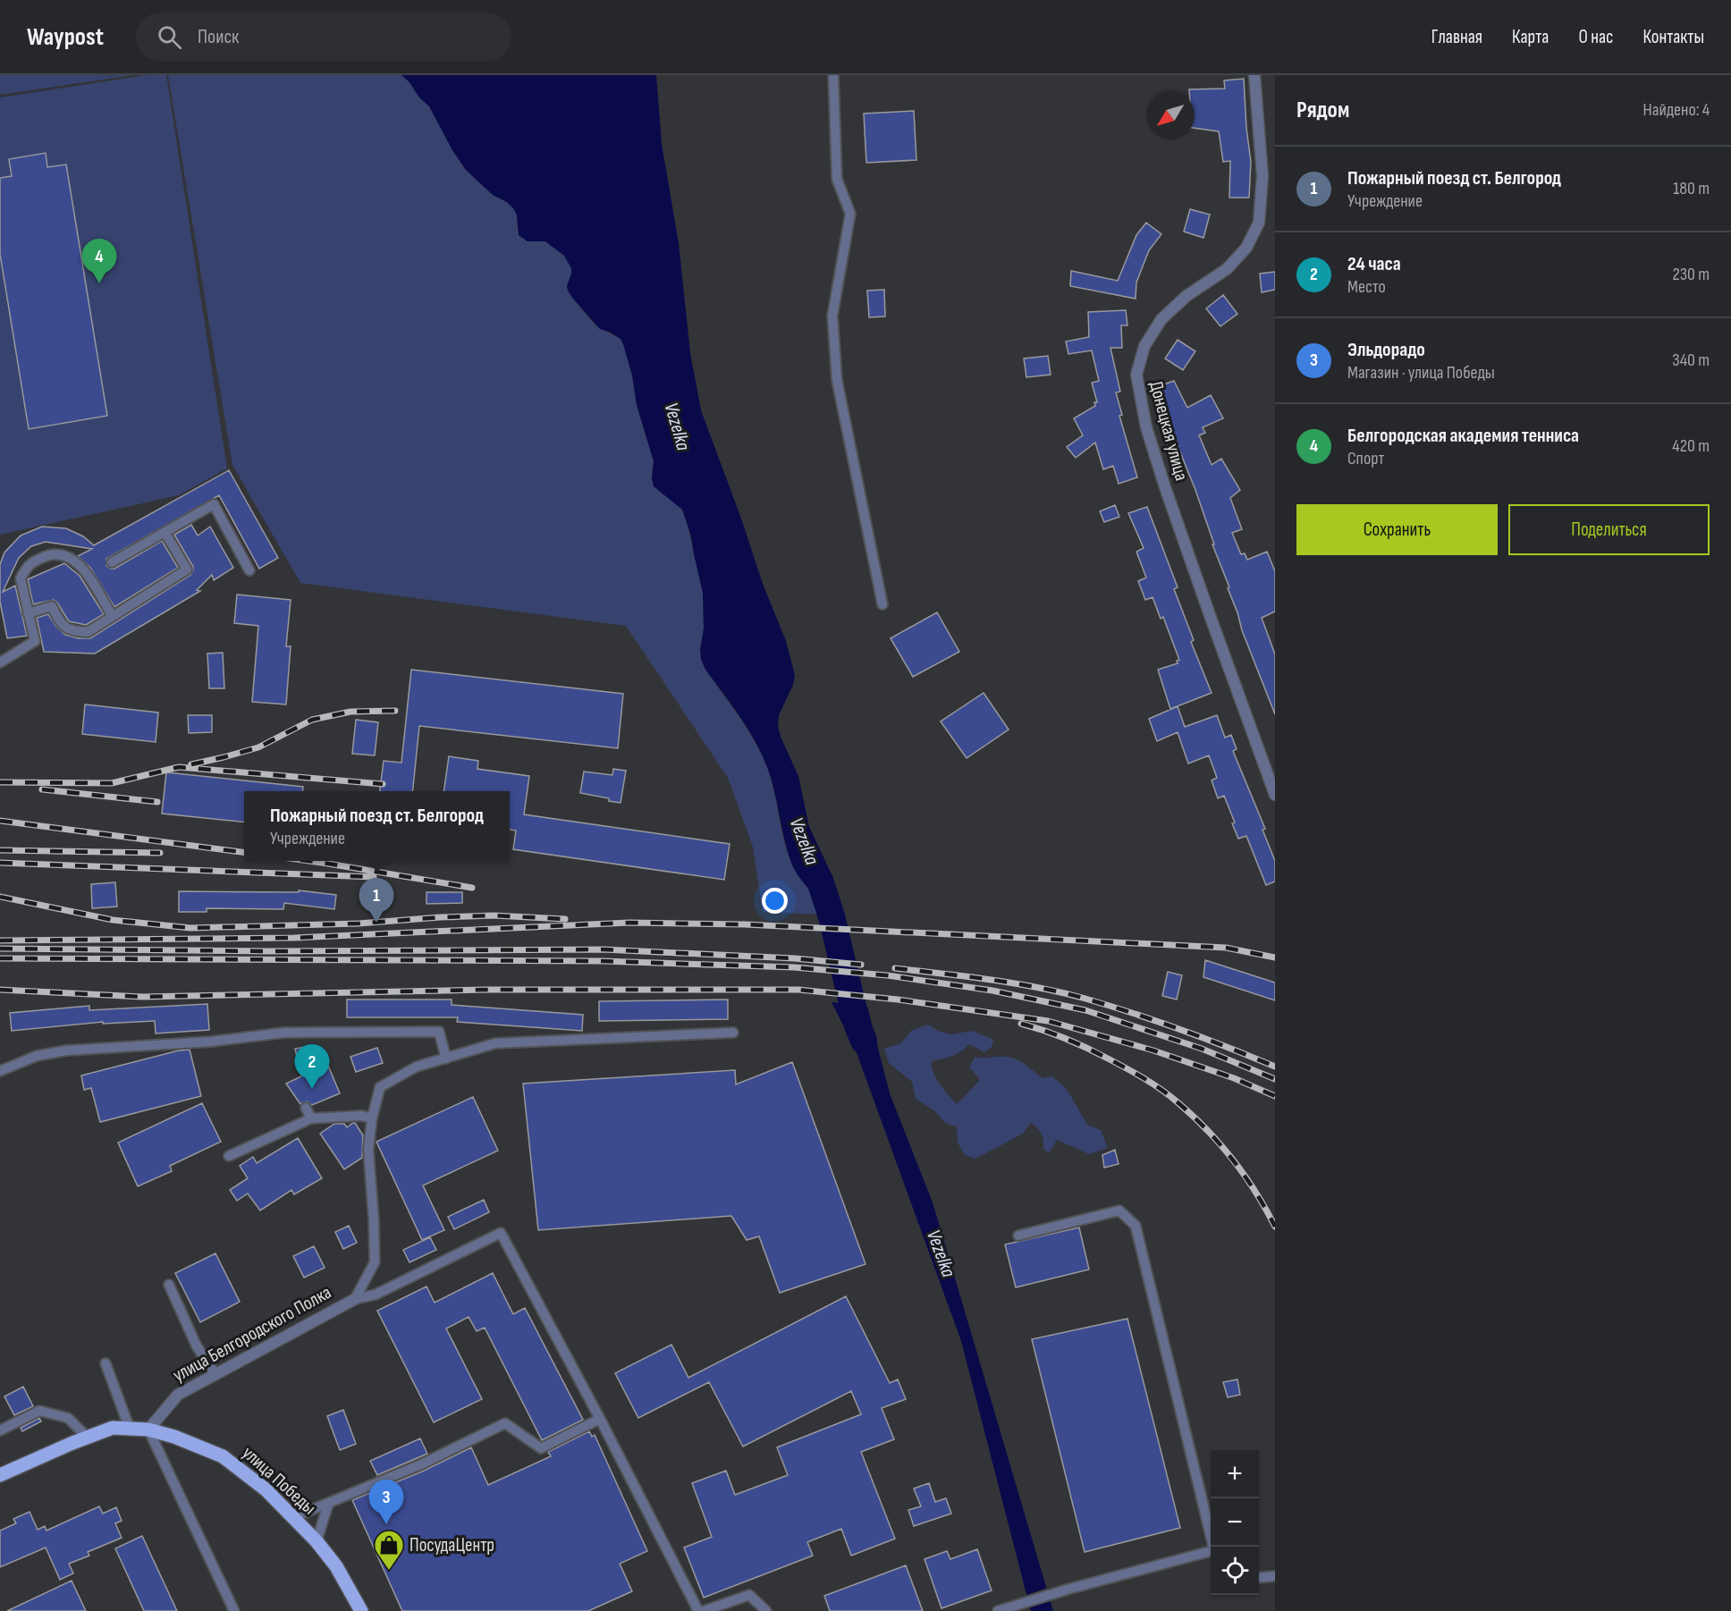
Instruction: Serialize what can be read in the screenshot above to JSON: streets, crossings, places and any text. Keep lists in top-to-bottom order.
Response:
{
  "streets": {
    "main road": ["улица Победы"],
    "street": ["Донецкая улица", "улица Белгородского Полка"]
  },
  "crossings": [
    ["улица Белгородского Полка", "улица Победы"]
  ],
  "water": ["Vezelka"],
  "places": {
    "shop": ["ПосудаЦентр"]
  },
  "north": "bottom left",
  "page": {
    "header": "Waypost",
    "search": "Поиск",
    "nav": [
      "Главная",
      "Карта",
      "О нас",
      "Контакты"
    ],
    "heading": ["Рядом", "Найдено: 4"],
    "list": [
      {
        "mark": "1",
        "name": "Пожарный поезд ст. Белгород",
        "note": "Учреждение",
        "value": "180 m"
      },
      {
        "mark": "2",
        "name": "24 часа",
        "note": "Место",
        "value": "230 m"
      },
      {
        "mark": "3",
        "name": "Эльдорадо",
        "note": "Магазин · улица Победы",
        "value": "340 m"
      },
      {
        "mark": "4",
        "name": "Белгородская академия тенниса",
        "note": "Спорт",
        "value": "420 m"
      }
    ],
    "pins": [
      "4",
      "1",
      "2",
      "3"
    ],
    "buttons": ["Сохранить", "Поделиться"],
    "popup": ["Пожарный поезд ст. Белгород", "Учреждение"],
    "map_buttons": ["+", "−"]
  }
}
